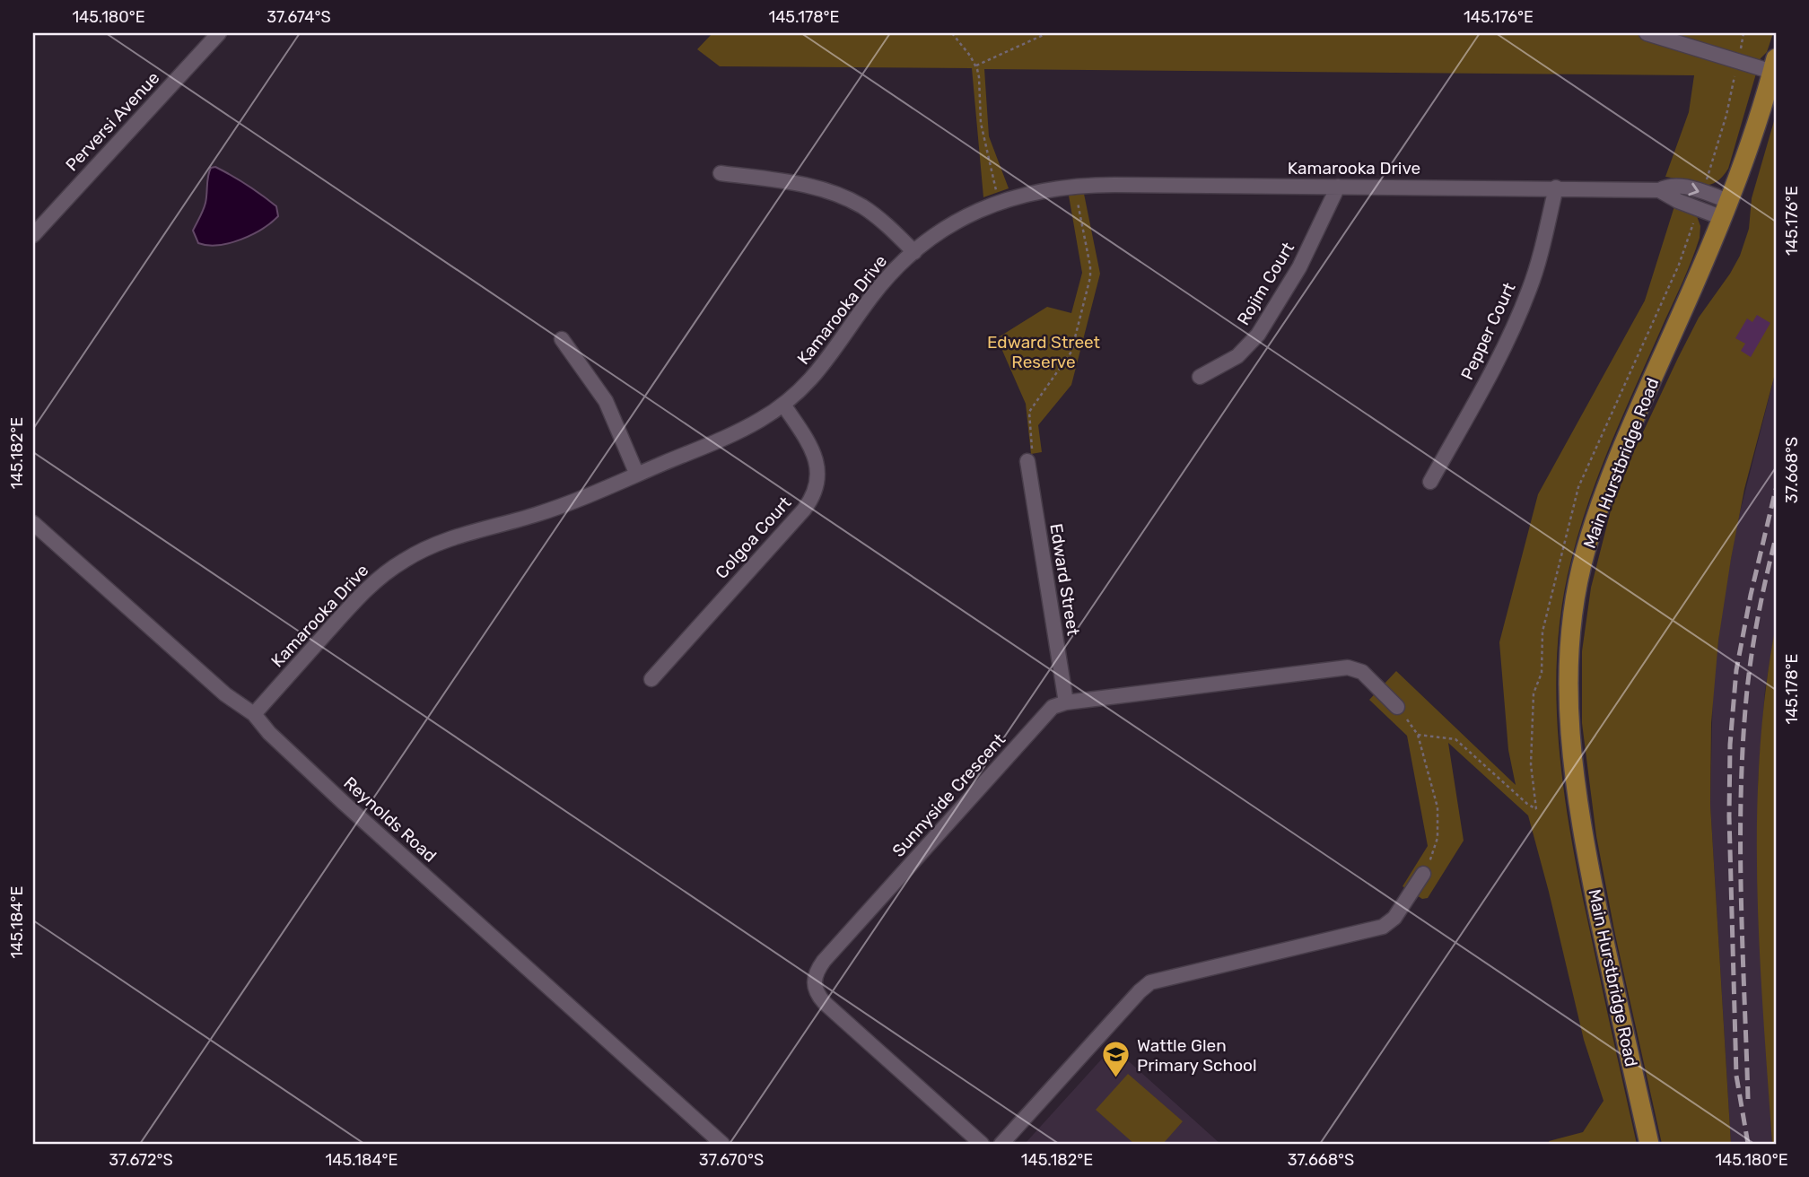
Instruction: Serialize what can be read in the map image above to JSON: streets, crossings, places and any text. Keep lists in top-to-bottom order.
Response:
{
  "streets": {
    "main road": ["Main Hurstbridge Road"],
    "street": [
      "Perversi Avenue",
      "Kamarooka Drive",
      "Rojim Court",
      "Pepper Court",
      "Colgoa Court",
      "Edward Street",
      "Sunnyside Crescent",
      "Reynolds Road"
    ]
  },
  "crossings": [
    ["Kamarooka Drive", "Rojim Court"],
    ["Kamarooka Drive", "Pepper Court"],
    ["Kamarooka Drive", "Main Hurstbridge Road"],
    ["Kamarooka Drive", "Colgoa Court"],
    ["Kamarooka Drive", "Reynolds Road"],
    ["Edward Street", "Sunnyside Crescent"]
  ],
  "parks": ["Edward Street Reserve"],
  "places": {
    "school or university": ["Wattle Glen Primary School"]
  },
  "coordinates": [
    "145.180°E",
    "37.674°S",
    "145.178°E",
    "145.176°E",
    "145.182°E",
    "37.668°S",
    "145.184°E",
    "37.672°S",
    "37.670°S"
  ]
}
